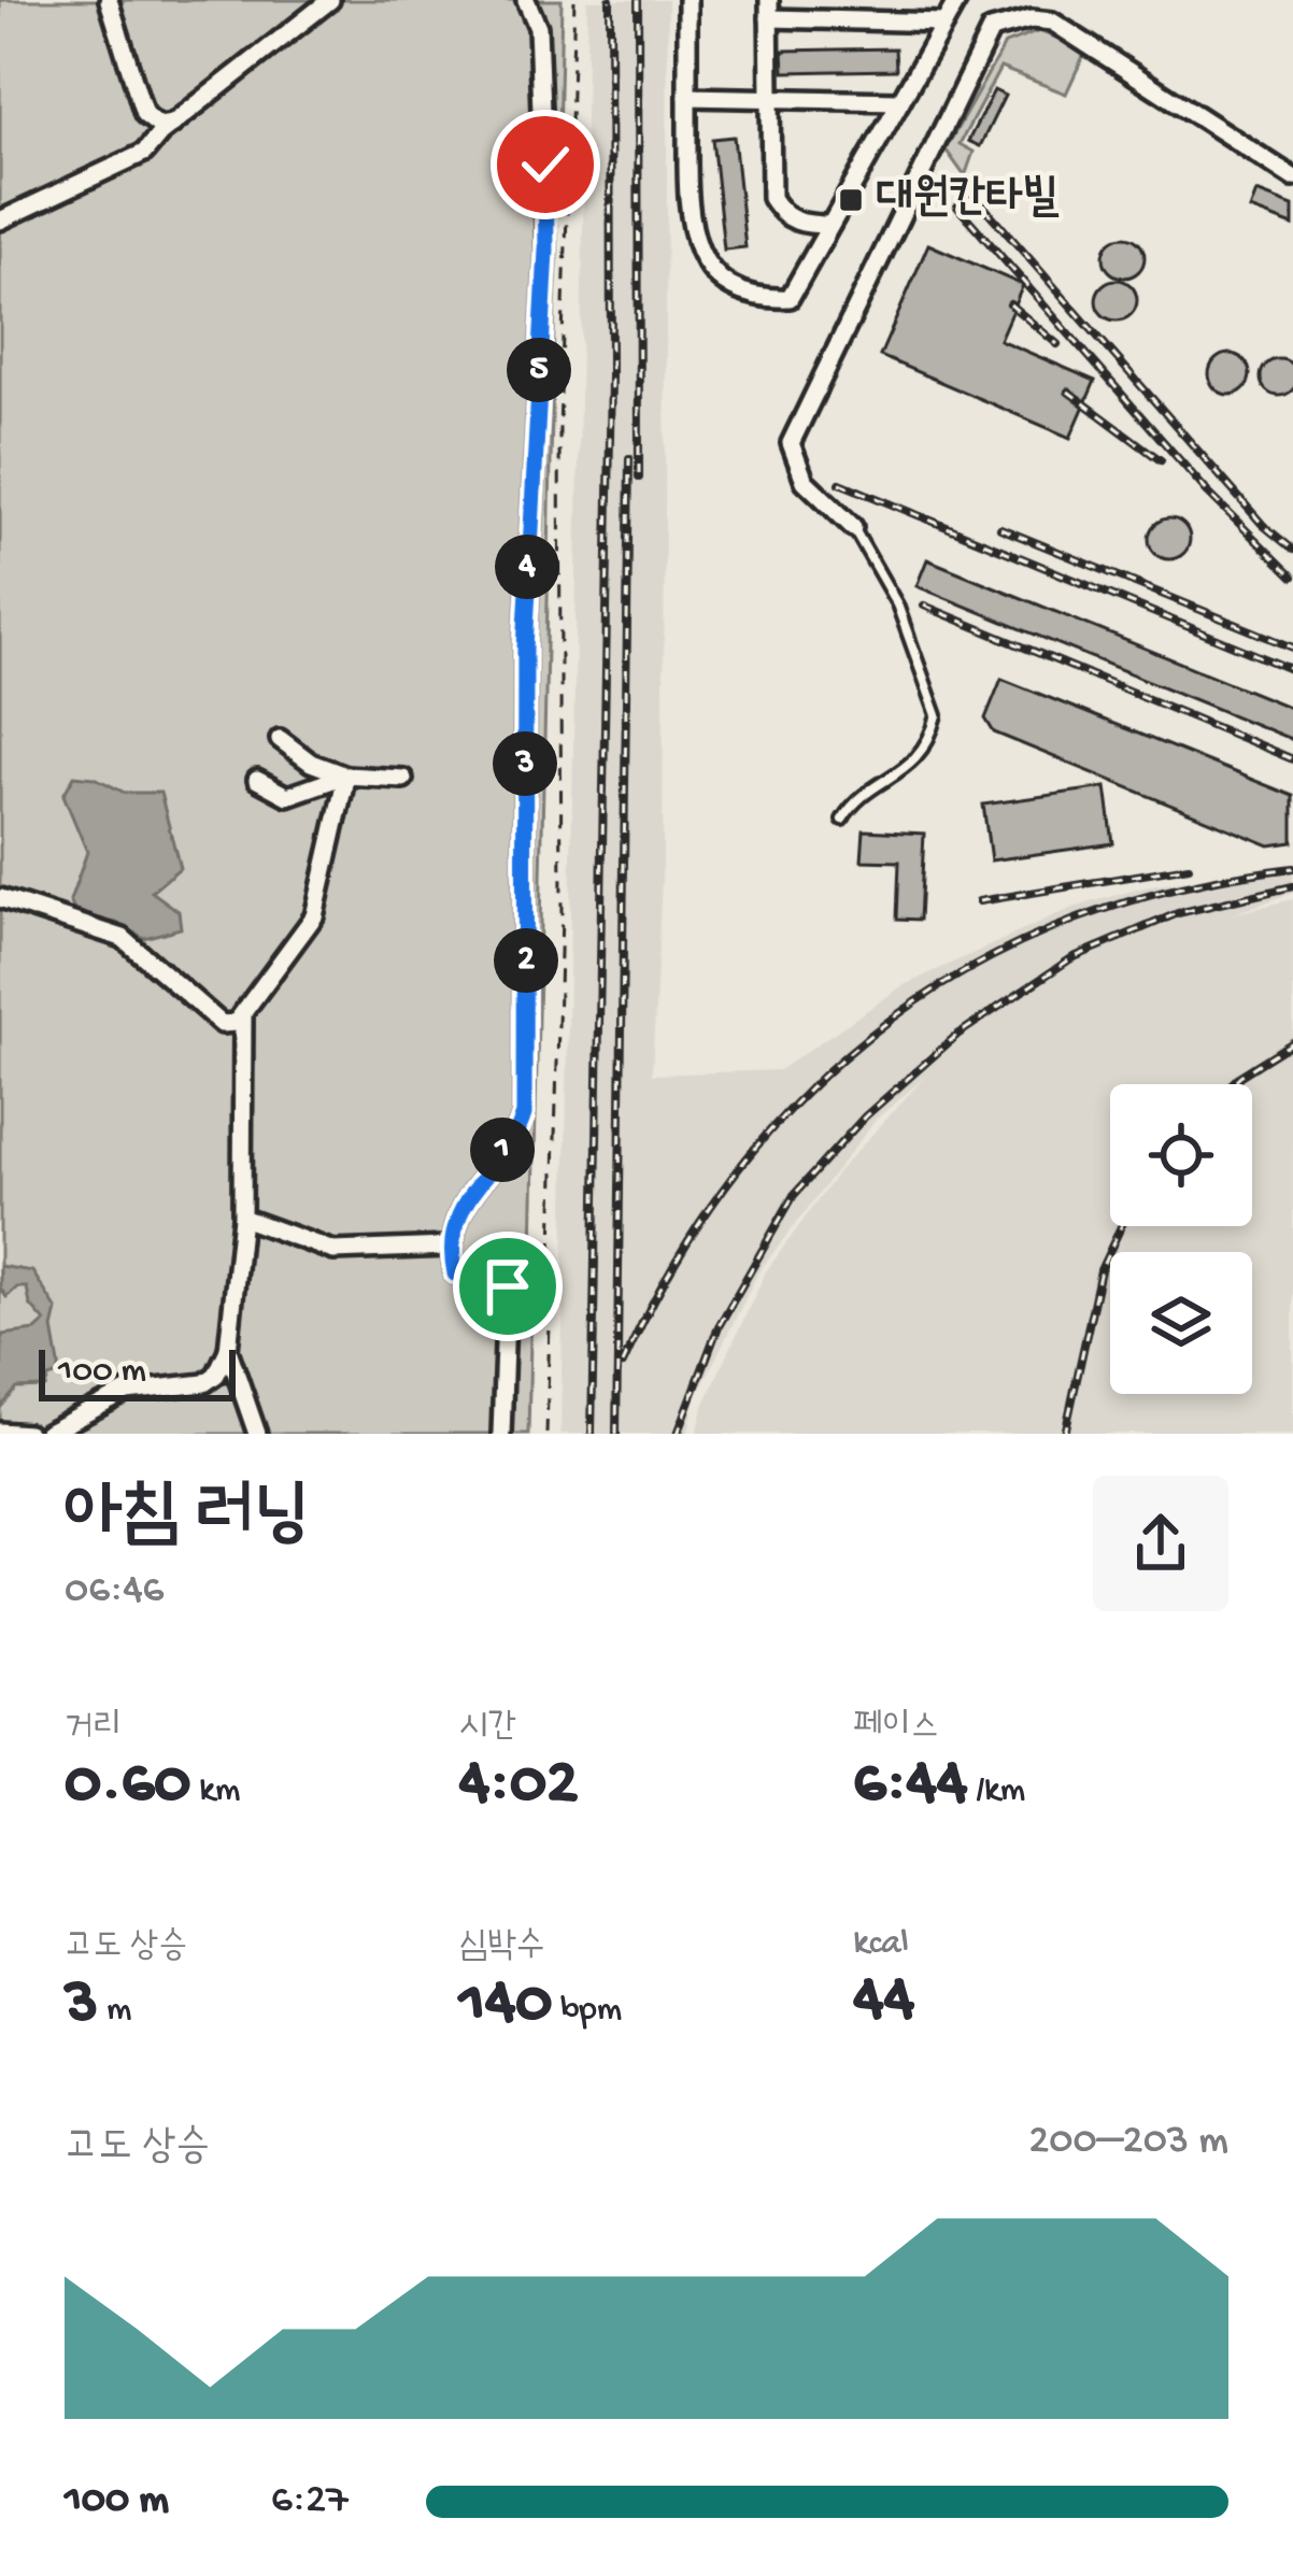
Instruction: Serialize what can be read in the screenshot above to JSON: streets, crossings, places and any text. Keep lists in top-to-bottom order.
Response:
{
  "places": {
    "transit": ["대원칸타빌"]
  },
  "scale_bar": "100 m",
  "page": {
    "pins": [
      "5",
      "4",
      "3",
      "2",
      "1"
    ],
    "scale": "100 m",
    "heading": ["아침 러닝", "06:46"],
    "stats": [
      ["거리", "0.60 km"],
      ["시간", "4:02"],
      ["페이스", "6:44 /km"],
      ["고도 상승", "3 m"],
      ["심박수", "140 bpm"],
      ["kcal", "44"]
    ],
    "chart": ["고도 상승", "200–203 m"],
    "list": [
      {
        "name": "100 m",
        "note": "6:27"
      }
    ]
  }
}
